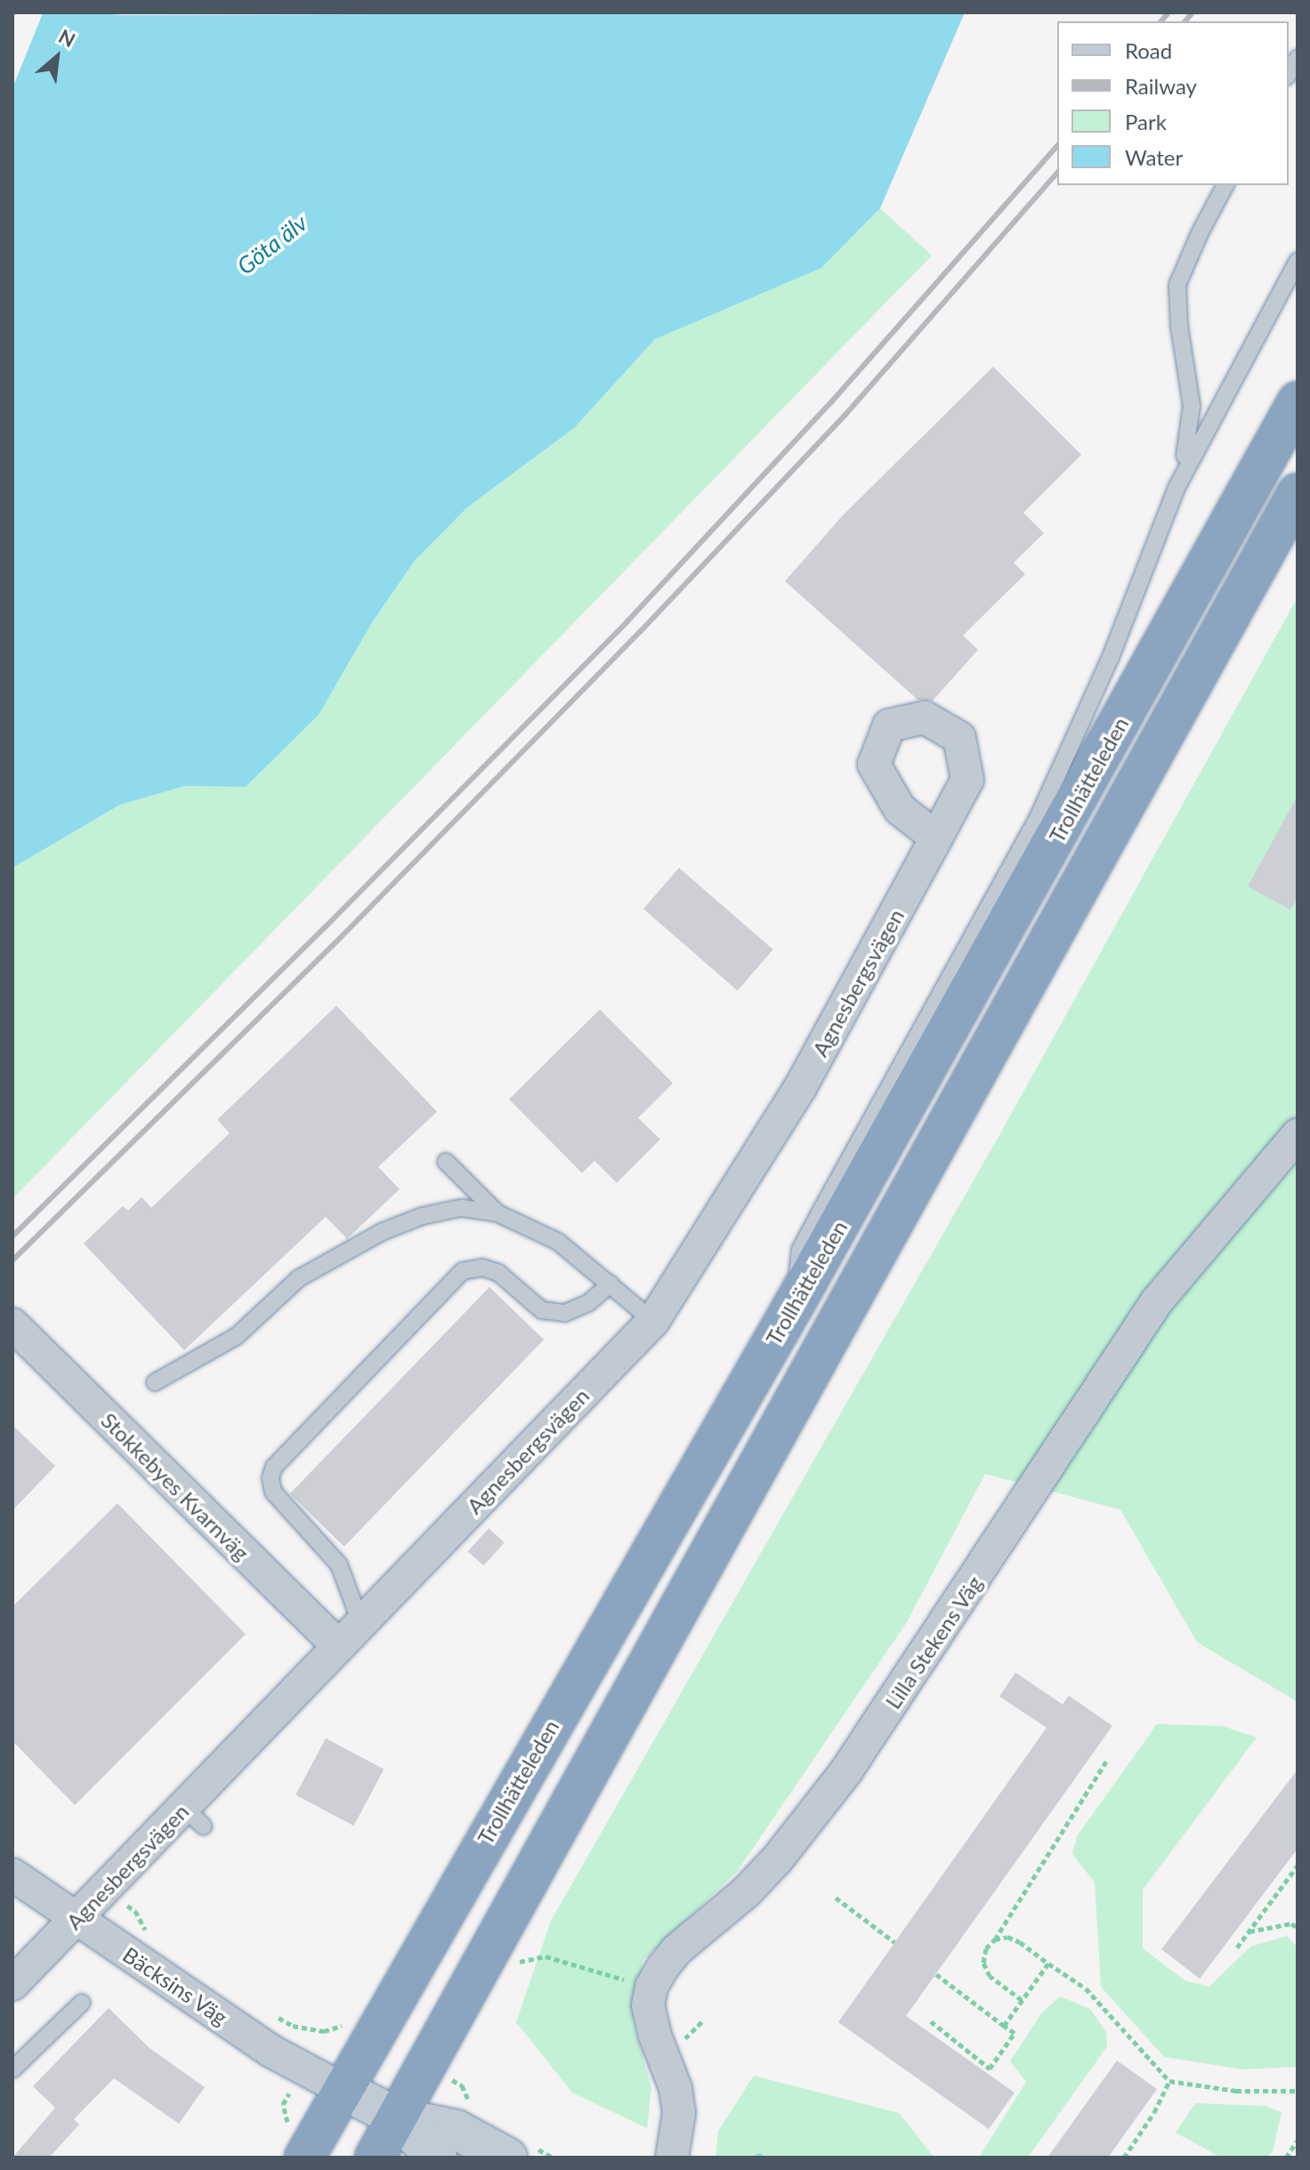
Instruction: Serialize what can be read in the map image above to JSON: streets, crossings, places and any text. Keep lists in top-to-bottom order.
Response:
{
  "streets": {
    "highway": ["Trollhätteleden"],
    "street": [
      "Agnesbergsvägen",
      "Stokkebyes Kvarnväg",
      "Lilla Stekens Väg",
      "Bäcksins Väg"
    ]
  },
  "crossings": [
    ["Trollhätteleden", "Bäcksins Väg"],
    ["Agnesbergsvägen", "Stokkebyes Kvarnväg"],
    ["Agnesbergsvägen", "Bäcksins Väg"]
  ],
  "water": ["Göta älv"],
  "legend": [
    "Road",
    "Railway",
    "Park",
    "Water"
  ],
  "north": "top right"
}
